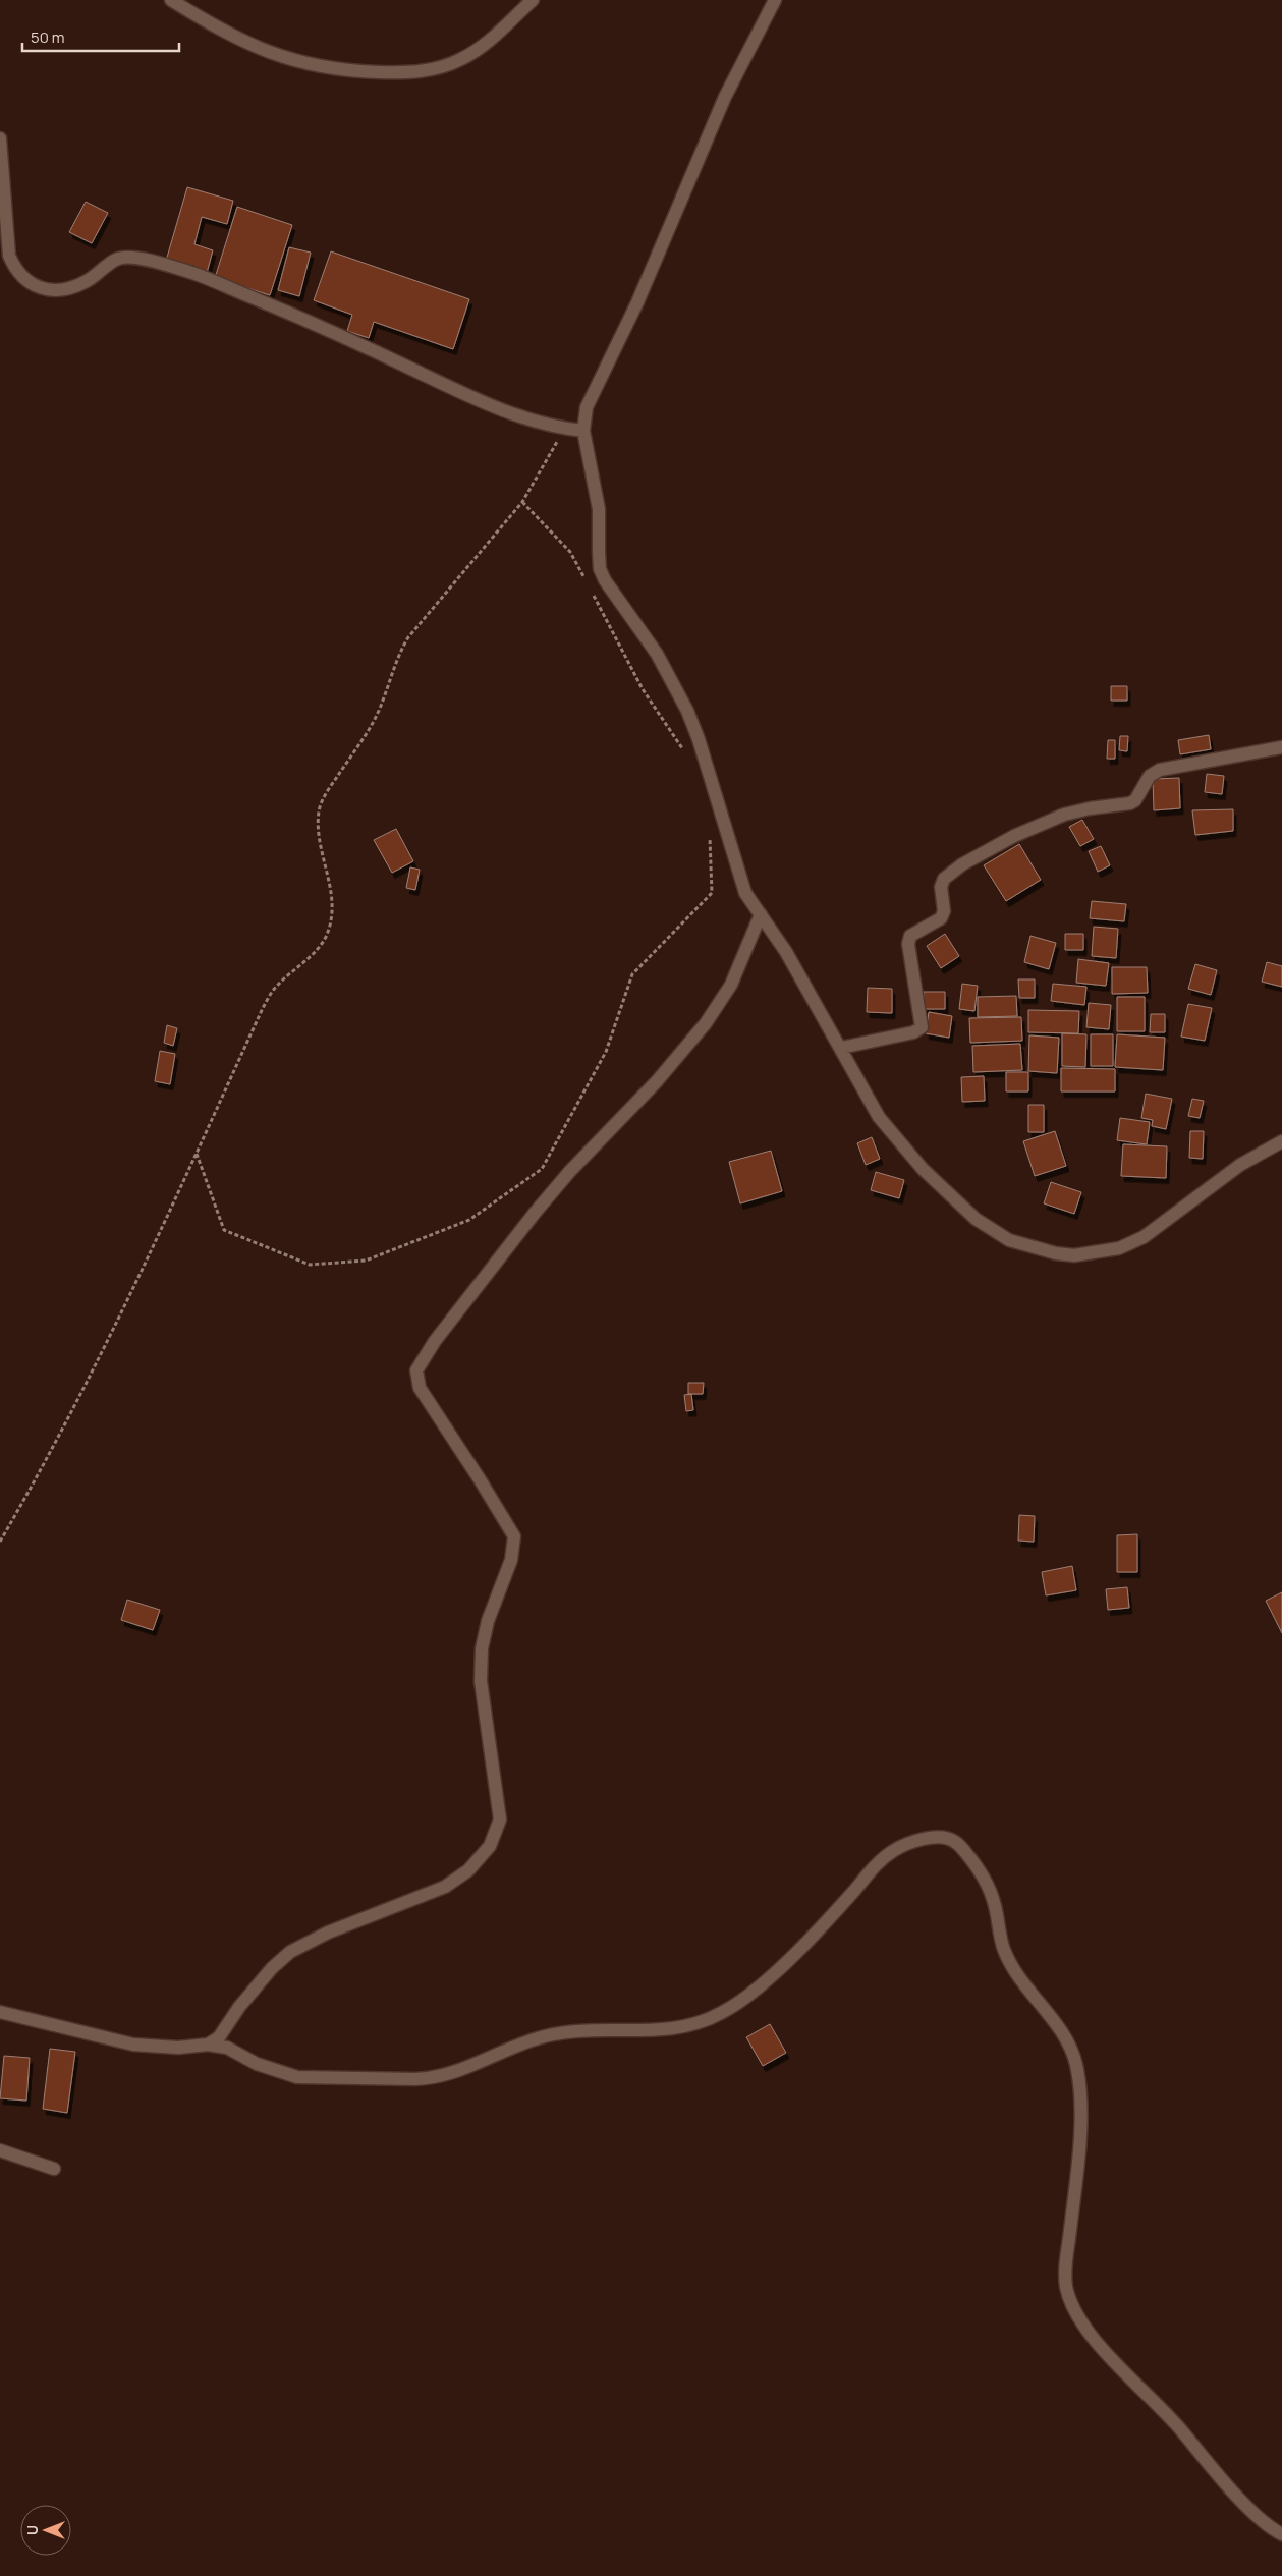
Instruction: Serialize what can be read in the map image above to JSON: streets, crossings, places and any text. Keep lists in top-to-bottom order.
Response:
{
  "scale_bar": "50 m",
  "north": "left"
}
